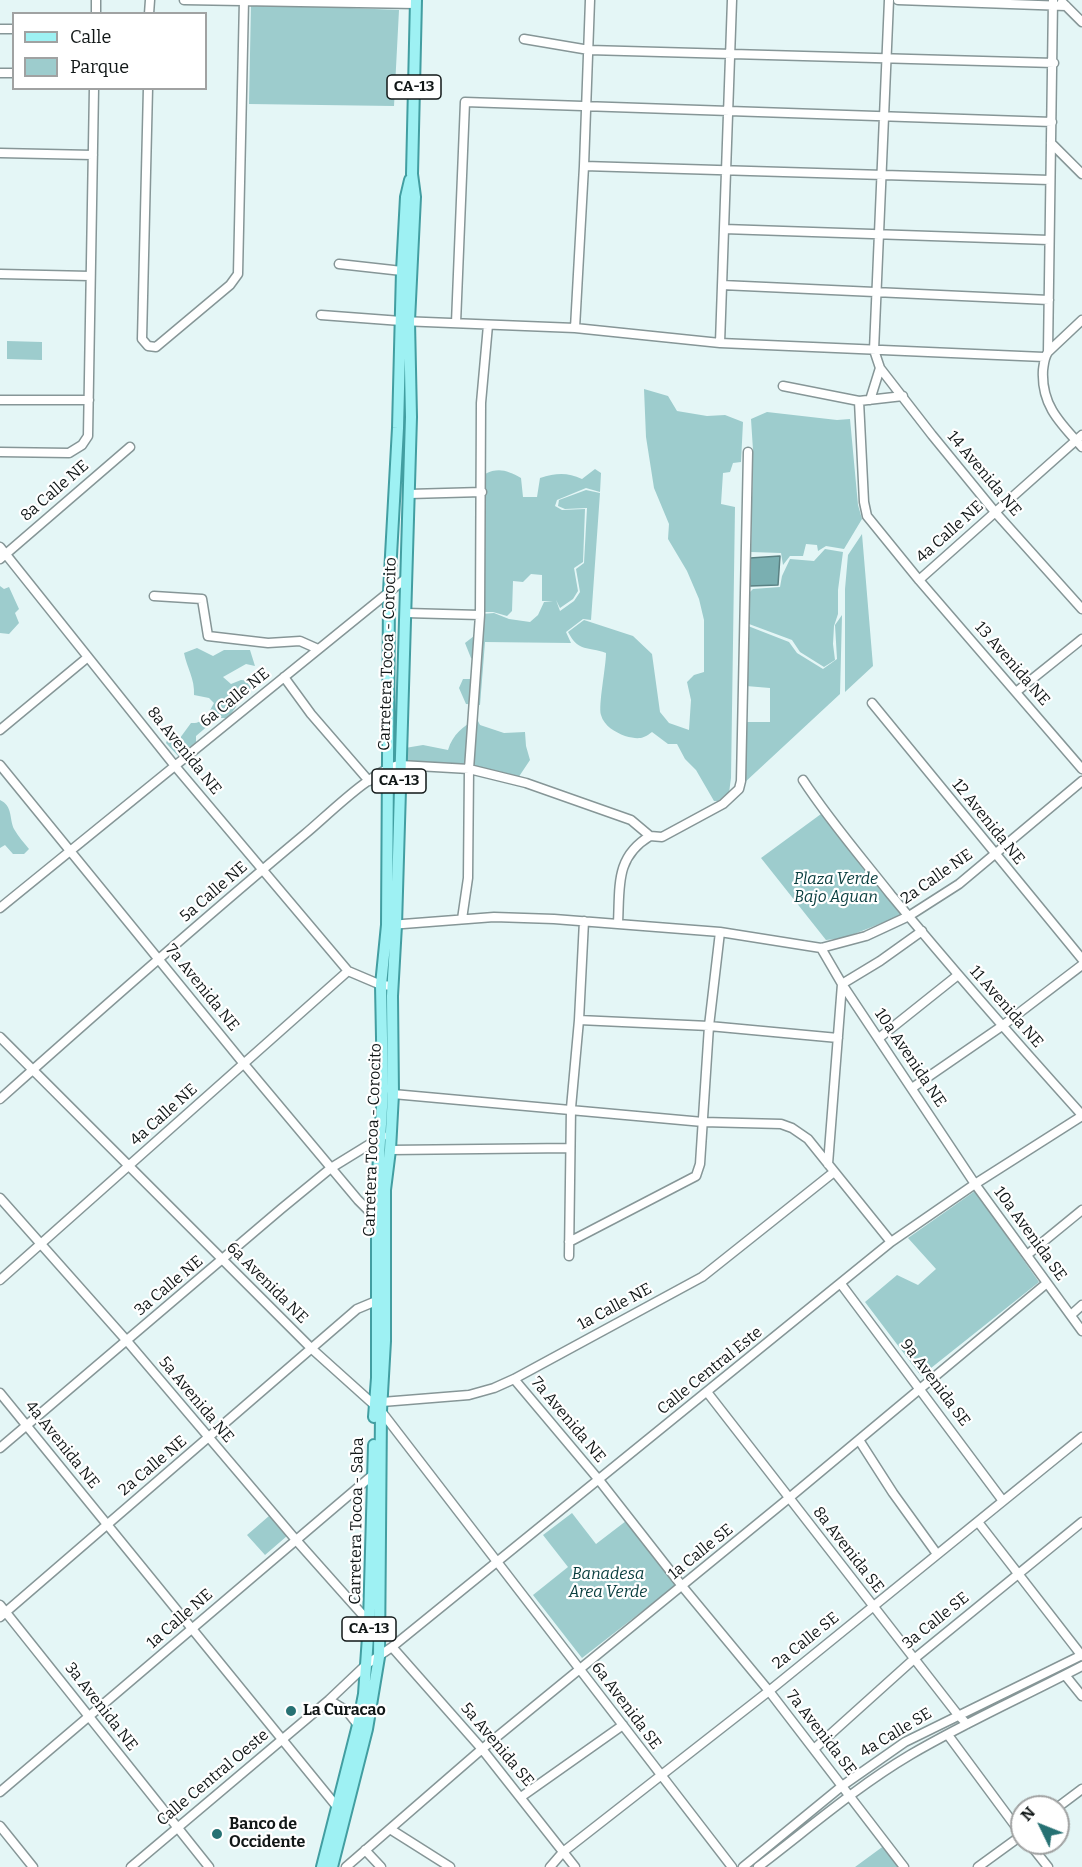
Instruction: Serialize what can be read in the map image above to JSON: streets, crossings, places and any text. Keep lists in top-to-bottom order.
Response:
{
  "streets": {
    "main road": ["CA-13", "Carretera Tocoa - Corocito", "Carretera Tocoa - Saba"],
    "street": [
      "14 Avenida NE",
      "8a Calle NE",
      "4a Calle NE",
      "13 Avenida NE",
      "6a Calle NE",
      "8a Avenida NE",
      "12 Avenida NE",
      "2a Calle NE",
      "5a Calle NE",
      "7a Avenida NE",
      "11 Avenida NE",
      "10a Avenida NE",
      "10a Avenida SE",
      "6a Avenida NE",
      "3a Calle NE",
      "1a Calle NE",
      "Calle Central Este",
      "9a Avenida SE",
      "5a Avenida NE",
      "4a Avenida NE",
      "8a Avenida SE",
      "1a Calle SE",
      "3a Calle SE",
      "2a Calle SE",
      "6a Avenida SE",
      "3a Avenida NE",
      "7a Avenida SE",
      "4a Calle SE",
      "5a Avenida SE",
      "Calle Central Oeste"
    ]
  },
  "crossings": [
    ["14 Avenida NE", "4a Calle NE"],
    ["8a Calle NE", "8a Avenida NE"],
    ["4a Calle NE", "13 Avenida NE"],
    ["4a Calle NE", "8a Avenida NE"],
    ["4a Calle NE", "7a Avenida NE"],
    ["4a Calle NE", "6a Avenida NE"],
    ["4a Calle NE", "5a Avenida NE"],
    ["Carretera Tocoa - Corocito", "6a Calle NE"],
    ["Carretera Tocoa - Corocito", "2a Calle NE"],
    ["Carretera Tocoa - Corocito", "5a Calle NE"],
    ["Carretera Tocoa - Corocito", "7a Avenida NE"],
    ["Carretera Tocoa - Corocito", "3a Calle NE"],
    ["Carretera Tocoa - Corocito", "Carretera Tocoa - Saba"],
    ["6a Calle NE", "8a Avenida NE"],
    ["6a Calle NE", "7a Avenida NE"],
    ["8a Avenida NE", "5a Calle NE"],
    ["12 Avenida NE", "2a Calle NE"],
    ["2a Calle NE", "11 Avenida NE"],
    ["2a Calle NE", "10a Avenida NE"],
    ["2a Calle NE", "6a Avenida NE"],
    ["2a Calle NE", "5a Avenida NE"],
    ["2a Calle NE", "4a Avenida NE"],
    ["2a Calle NE", "3a Avenida NE"],
    ["5a Calle NE", "7a Avenida NE"],
    ["5a Calle NE", "6a Avenida NE"],
    ["7a Avenida NE", "3a Calle NE"],
    ["7a Avenida NE", "1a Calle NE"],
    ["7a Avenida NE", "Calle Central Este"],
    ["7a Avenida NE", "7a Avenida SE"],
    ["11 Avenida NE", "Calle Central Este"],
    ["10a Avenida NE", "10a Avenida SE"],
    ["10a Avenida NE", "Calle Central Este"],
    ["10a Avenida SE", "Calle Central Este"],
    ["10a Avenida SE", "1a Calle SE"],
    ["6a Avenida NE", "3a Calle NE"],
    ["6a Avenida NE", "1a Calle NE"],
    ["6a Avenida NE", "Calle Central Este"],
    ["6a Avenida NE", "Carretera Tocoa - Saba"],
    ["6a Avenida NE", "6a Avenida SE"],
    ["3a Calle NE", "5a Avenida NE"],
    ["3a Calle NE", "4a Avenida NE"],
    ["1a Calle NE", "5a Avenida NE"],
    ["1a Calle NE", "4a Avenida NE"],
    ["1a Calle NE", "Carretera Tocoa - Saba"],
    ["1a Calle NE", "3a Avenida NE"],
    ["Calle Central Este", "9a Avenida SE"],
    ["Calle Central Este", "Carretera Tocoa - Saba"],
    ["Calle Central Este", "8a Avenida SE"],
    ["Calle Central Este", "6a Avenida SE"],
    ["Calle Central Este", "7a Avenida SE"],
    ["Calle Central Este", "5a Avenida SE"],
    ["Calle Central Este", "Calle Central Oeste"],
    ["9a Avenida SE", "1a Calle SE"],
    ["9a Avenida SE", "2a Calle SE"],
    ["5a Avenida NE", "Carretera Tocoa - Saba"],
    ["4a Avenida NE", "Carretera Tocoa - Saba"],
    ["4a Avenida NE", "Calle Central Oeste"],
    ["Carretera Tocoa - Saba", "Calle Central Oeste"],
    ["8a Avenida SE", "1a Calle SE"],
    ["8a Avenida SE", "3a Calle SE"],
    ["8a Avenida SE", "2a Calle SE"],
    ["8a Avenida SE", "4a Calle SE"],
    ["1a Calle SE", "6a Avenida SE"],
    ["1a Calle SE", "7a Avenida SE"],
    ["1a Calle SE", "5a Avenida SE"],
    ["3a Calle SE", "7a Avenida SE"],
    ["2a Calle SE", "6a Avenida SE"],
    ["2a Calle SE", "7a Avenida SE"],
    ["2a Calle SE", "5a Avenida SE"],
    ["3a Avenida NE", "Calle Central Oeste"],
    ["7a Avenida SE", "4a Calle SE"]
  ],
  "parks": ["Plaza Verde Bajo Aguan", "Banadesa Area Verde"],
  "places": ["La Curacao", "Banco de Occidente"],
  "legend": ["Calle", "Parque"],
  "north": "top left"
}
